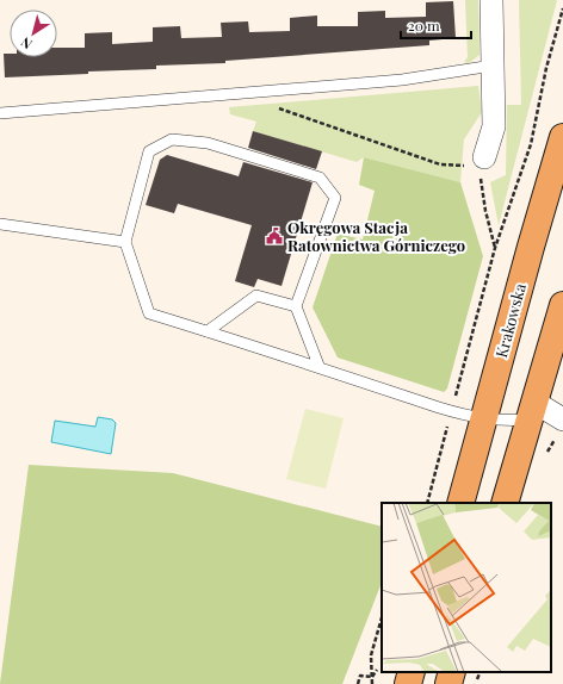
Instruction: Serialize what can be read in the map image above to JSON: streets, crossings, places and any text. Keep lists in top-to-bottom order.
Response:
{
  "streets": {
    "main road": ["Krakowska"]
  },
  "places": {
    "public building": ["Okręgowa Stacja Ratownictwa Górniczego"]
  },
  "scale_bar": "20 m",
  "north": "bottom left"
}
